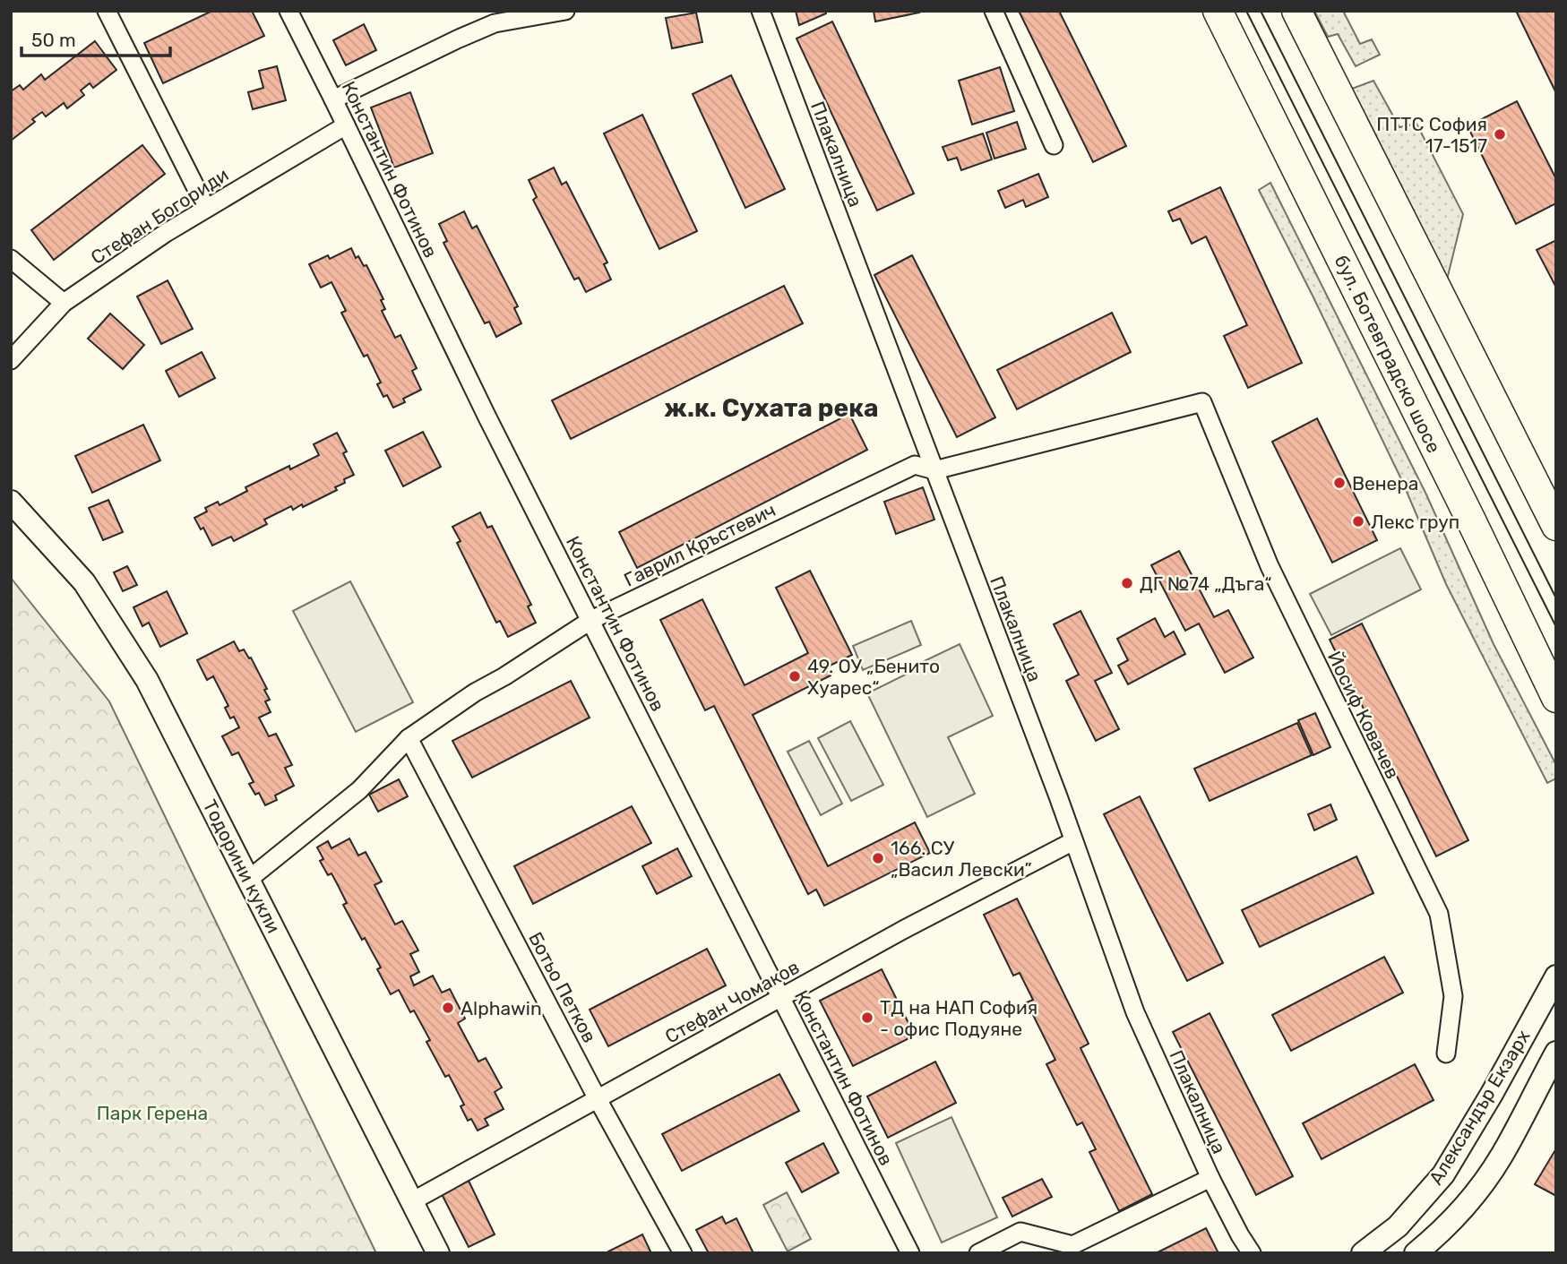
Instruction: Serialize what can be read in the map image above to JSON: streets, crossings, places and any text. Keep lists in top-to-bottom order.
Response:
{
  "streets": {
    "main road": ["бул. Ботевградско шосе"],
    "street": [
      "Плакалница",
      "Константин Фотинов",
      "Стефан Богориди",
      "Гаврил Кръстевич",
      "Йосиф Ковачев",
      "Тодорини кукли",
      "Ботьо Петков",
      "Стефан Чомаков",
      "Александър Екзарх"
    ]
  },
  "crossings": [
    ["Плакалница", "Гаврил Кръстевич"],
    ["Плакалница", "Стефан Чомаков"],
    ["Константин Фотинов", "Стефан Богориди"],
    ["Константин Фотинов", "Гаврил Кръстевич"],
    ["Константин Фотинов", "Стефан Чомаков"],
    ["Гаврил Кръстевич", "Йосиф Ковачев"],
    ["Гаврил Кръстевич", "Тодорини кукли"],
    ["Гаврил Кръстевич", "Ботьо Петков"],
    ["Тодорини кукли", "Стефан Чомаков"],
    ["Ботьо Петков", "Стефан Чомаков"]
  ],
  "districts": ["ж.к. Сухата река"],
  "parks": ["Парк Герена"],
  "places": [
    "ПТТС София 17-1517",
    "Венера",
    "Лекс груп",
    "ДГ №74 „Дъга“",
    "49. ОУ „Бенито Хуарес“",
    "166. СУ „Васил Левски”",
    "Alphawin",
    "ТД на НАП София - офис Подуяне"
  ],
  "scale_bar": "50 m"
}
